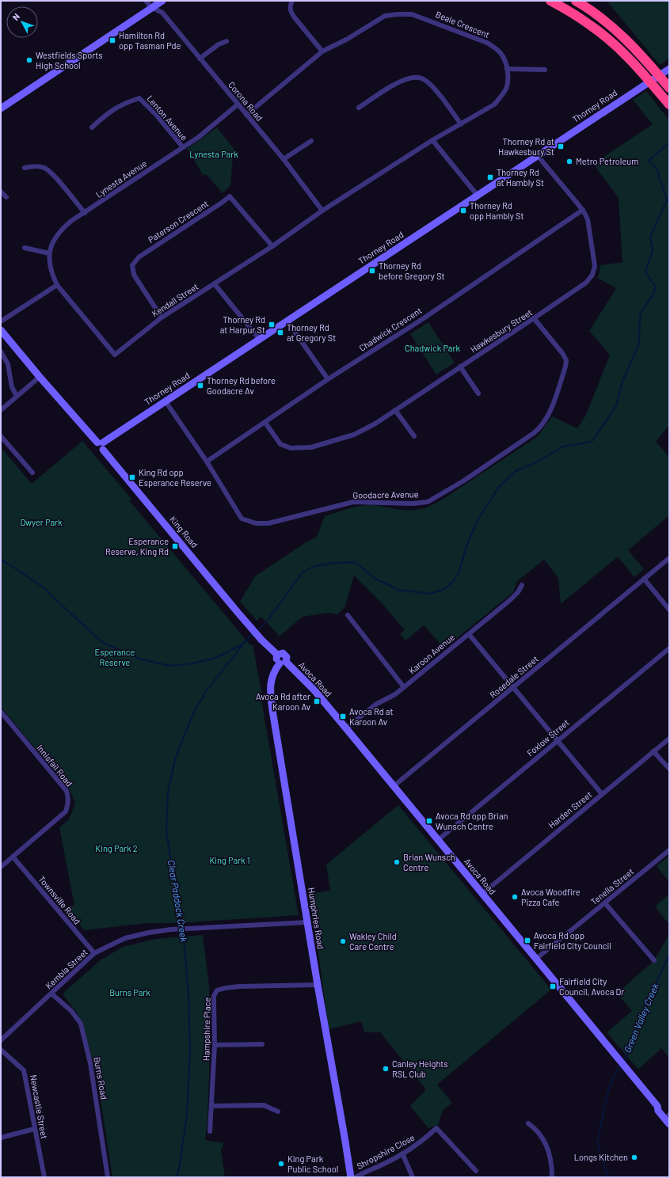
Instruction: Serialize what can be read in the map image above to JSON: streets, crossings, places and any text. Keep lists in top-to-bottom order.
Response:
{
  "streets": {
    "main road": [
      "Thorney Road",
      "King Road",
      "Avoca Road",
      "Humphries Road"
    ],
    "street": [
      "Beale Crescent",
      "Corona Road",
      "Lenton Avenue",
      "Lynesta Avenue",
      "Paterson Crescent",
      "Kendall Street",
      "Chadwick Crescent",
      "Hawkesbury Street",
      "Goodacre Avenue",
      "Karoon Avenue",
      "Rosedale Street",
      "Foxlow Street",
      "Innisfail Road",
      "Harden Street",
      "Tenella Street",
      "Townsville Road",
      "Kembla Street",
      "Hampshire Place",
      "Burns Road",
      "Newcastle Street",
      "Shropshire Close"
    ]
  },
  "crossings": [
    ["Beale Crescent", "Corona Road"],
    ["Beale Crescent", "Kendall Street"],
    ["Corona Road", "Lynesta Avenue"],
    ["Corona Road", "Kendall Street"],
    ["Thorney Road", "Hawkesbury Street"],
    ["Thorney Road", "Goodacre Avenue"],
    ["Thorney Road", "King Road"],
    ["Lenton Avenue", "Lynesta Avenue"],
    ["Lynesta Avenue", "Kendall Street"],
    ["Paterson Crescent", "Kendall Street"],
    ["Chadwick Crescent", "Hawkesbury Street"],
    ["Chadwick Crescent", "Goodacre Avenue"],
    ["Hawkesbury Street", "Goodacre Avenue"],
    ["King Road", "Avoca Road"],
    ["King Road", "Humphries Road"],
    ["Karoon Avenue", "Avoca Road"],
    ["Rosedale Street", "Avoca Road"],
    ["Avoca Road", "Foxlow Street"],
    ["Avoca Road", "Harden Street"],
    ["Avoca Road", "Tenella Street"],
    ["Avoca Road", "Humphries Road"],
    ["Innisfail Road", "Townsville Road"],
    ["Townsville Road", "Kembla Street"],
    ["Humphries Road", "Kembla Street"],
    ["Humphries Road", "Hampshire Place"],
    ["Kembla Street", "Burns Road"]
  ],
  "water": ["Clear Paddock Creek", "Green Valley Creek"],
  "parks": [
    "Lynesta Park",
    "Chadwick Park",
    "Dwyer Park",
    "Esperance Reserve",
    "King Park 2",
    "King Park 1",
    "Burns Park"
  ],
  "places": {
    "transit": [
      "Hamilton Rd opp Tasman Pde",
      "Thorney Rd at Hawkesbury St",
      "Thorney Rd at Hambly St",
      "Thorney Rd opp Hambly St",
      "Thorney Rd before Gregory St",
      "Thorney Rd at Harpur St",
      "Thorney Rd at Gregory St",
      "Thorney Rd before Goodacre Av",
      "King Rd opp Esperance Reserve",
      "Esperance Reserve, King Rd",
      "Avoca Rd after Karoon Av",
      "Avoca Rd at Karoon Av",
      "Avoca Rd opp Brian Wunsch Centre",
      "Avoca Rd opp Fairfield City Council",
      "Fairfield City Council, Avoca Dr"
    ],
    "other": [
      "Westfields Sports High School",
      "Metro Petroleum",
      "Brian Wunsch Centre",
      "Avoca Woodfire Pizza Cafe",
      "Wakley Child Care Centre",
      "Canley Heights RSL Club",
      "Longs Kitchen",
      "King Park Public School"
    ]
  },
  "north": "top left"
}
